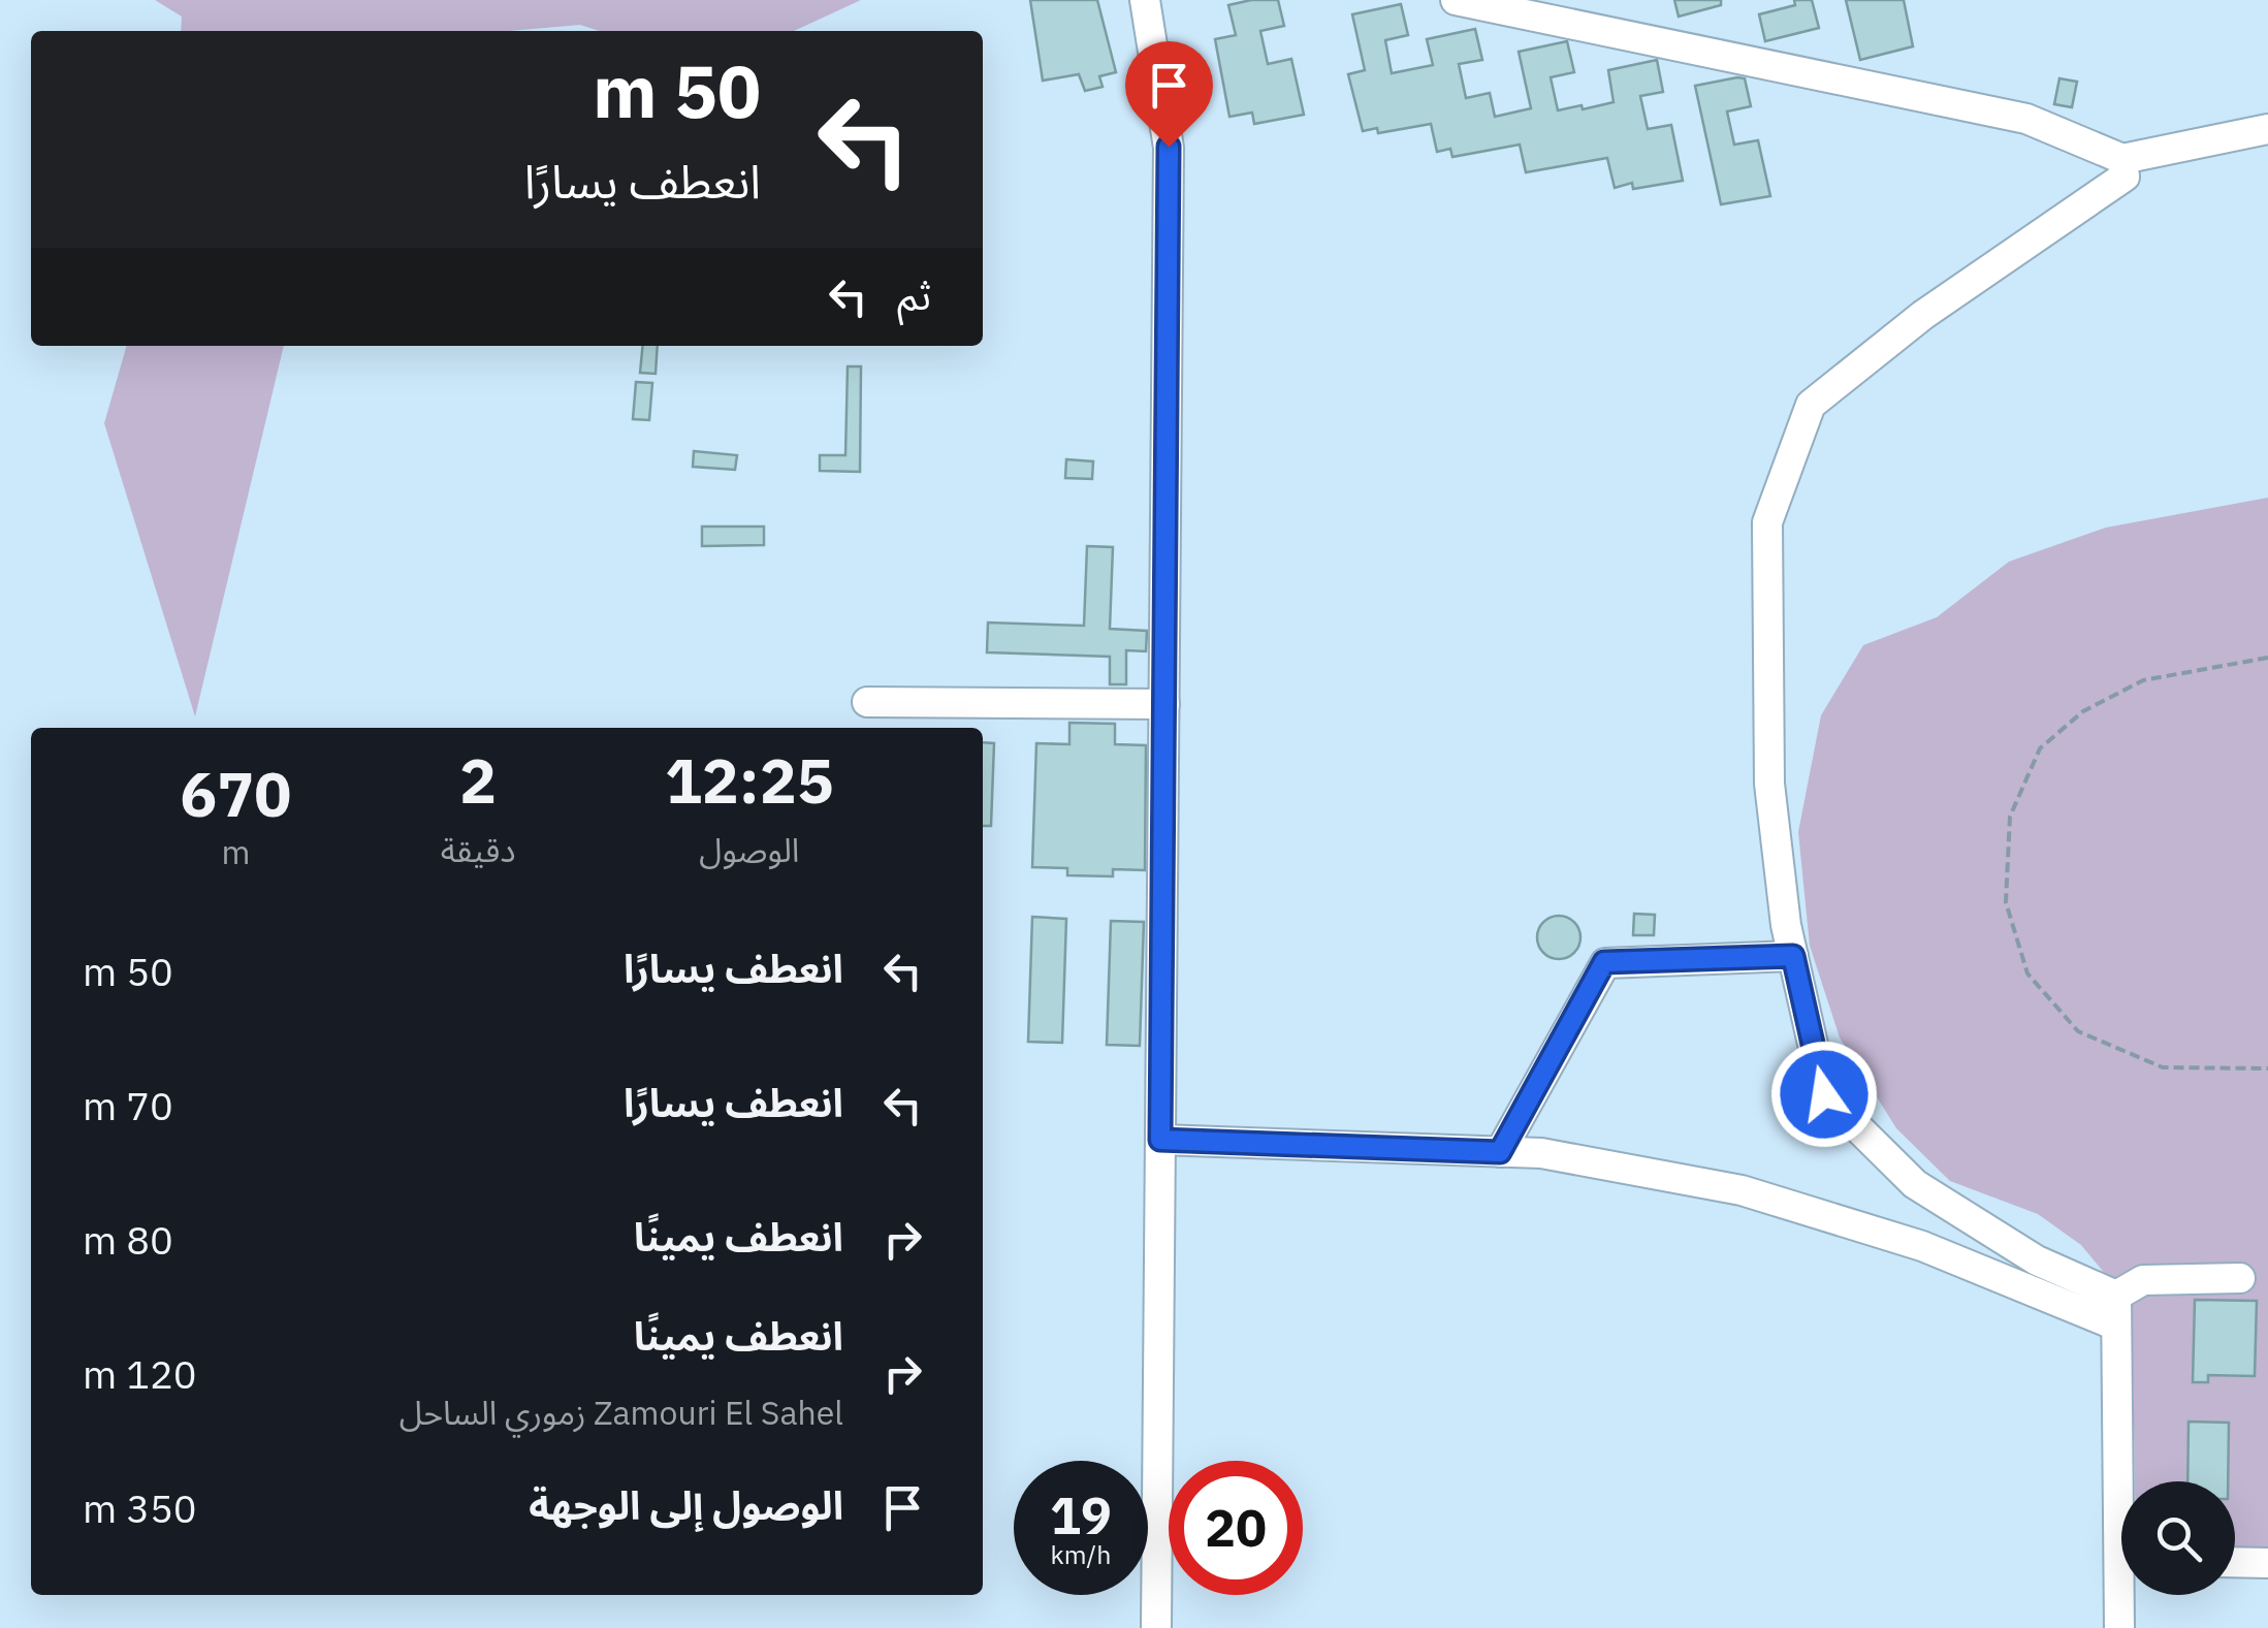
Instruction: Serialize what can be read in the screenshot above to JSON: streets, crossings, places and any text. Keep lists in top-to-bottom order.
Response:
{
  "page": {
    "turn": ["50 m", "انعطف يسارًا"],
    "then": "ثم",
    "eta": [
      "12:25",
      "الوصول",
      "2",
      "دقيقة",
      "670",
      "m"
    ],
    "list": [
      {
        "name": "انعطف يسارًا",
        "value": "50 m"
      },
      {
        "name": "انعطف يسارًا",
        "value": "70 m"
      },
      {
        "name": "انعطف يمينًا",
        "value": "80 m"
      },
      {
        "name": "انعطف يمينًا",
        "note": "Zamouri El Sahel زموري الساحل",
        "value": "120 m"
      },
      {
        "name": "الوصول إلى الوجهة",
        "value": "350 m"
      }
    ],
    "speed": "19 km/h",
    "limit": "20"
  }
}
